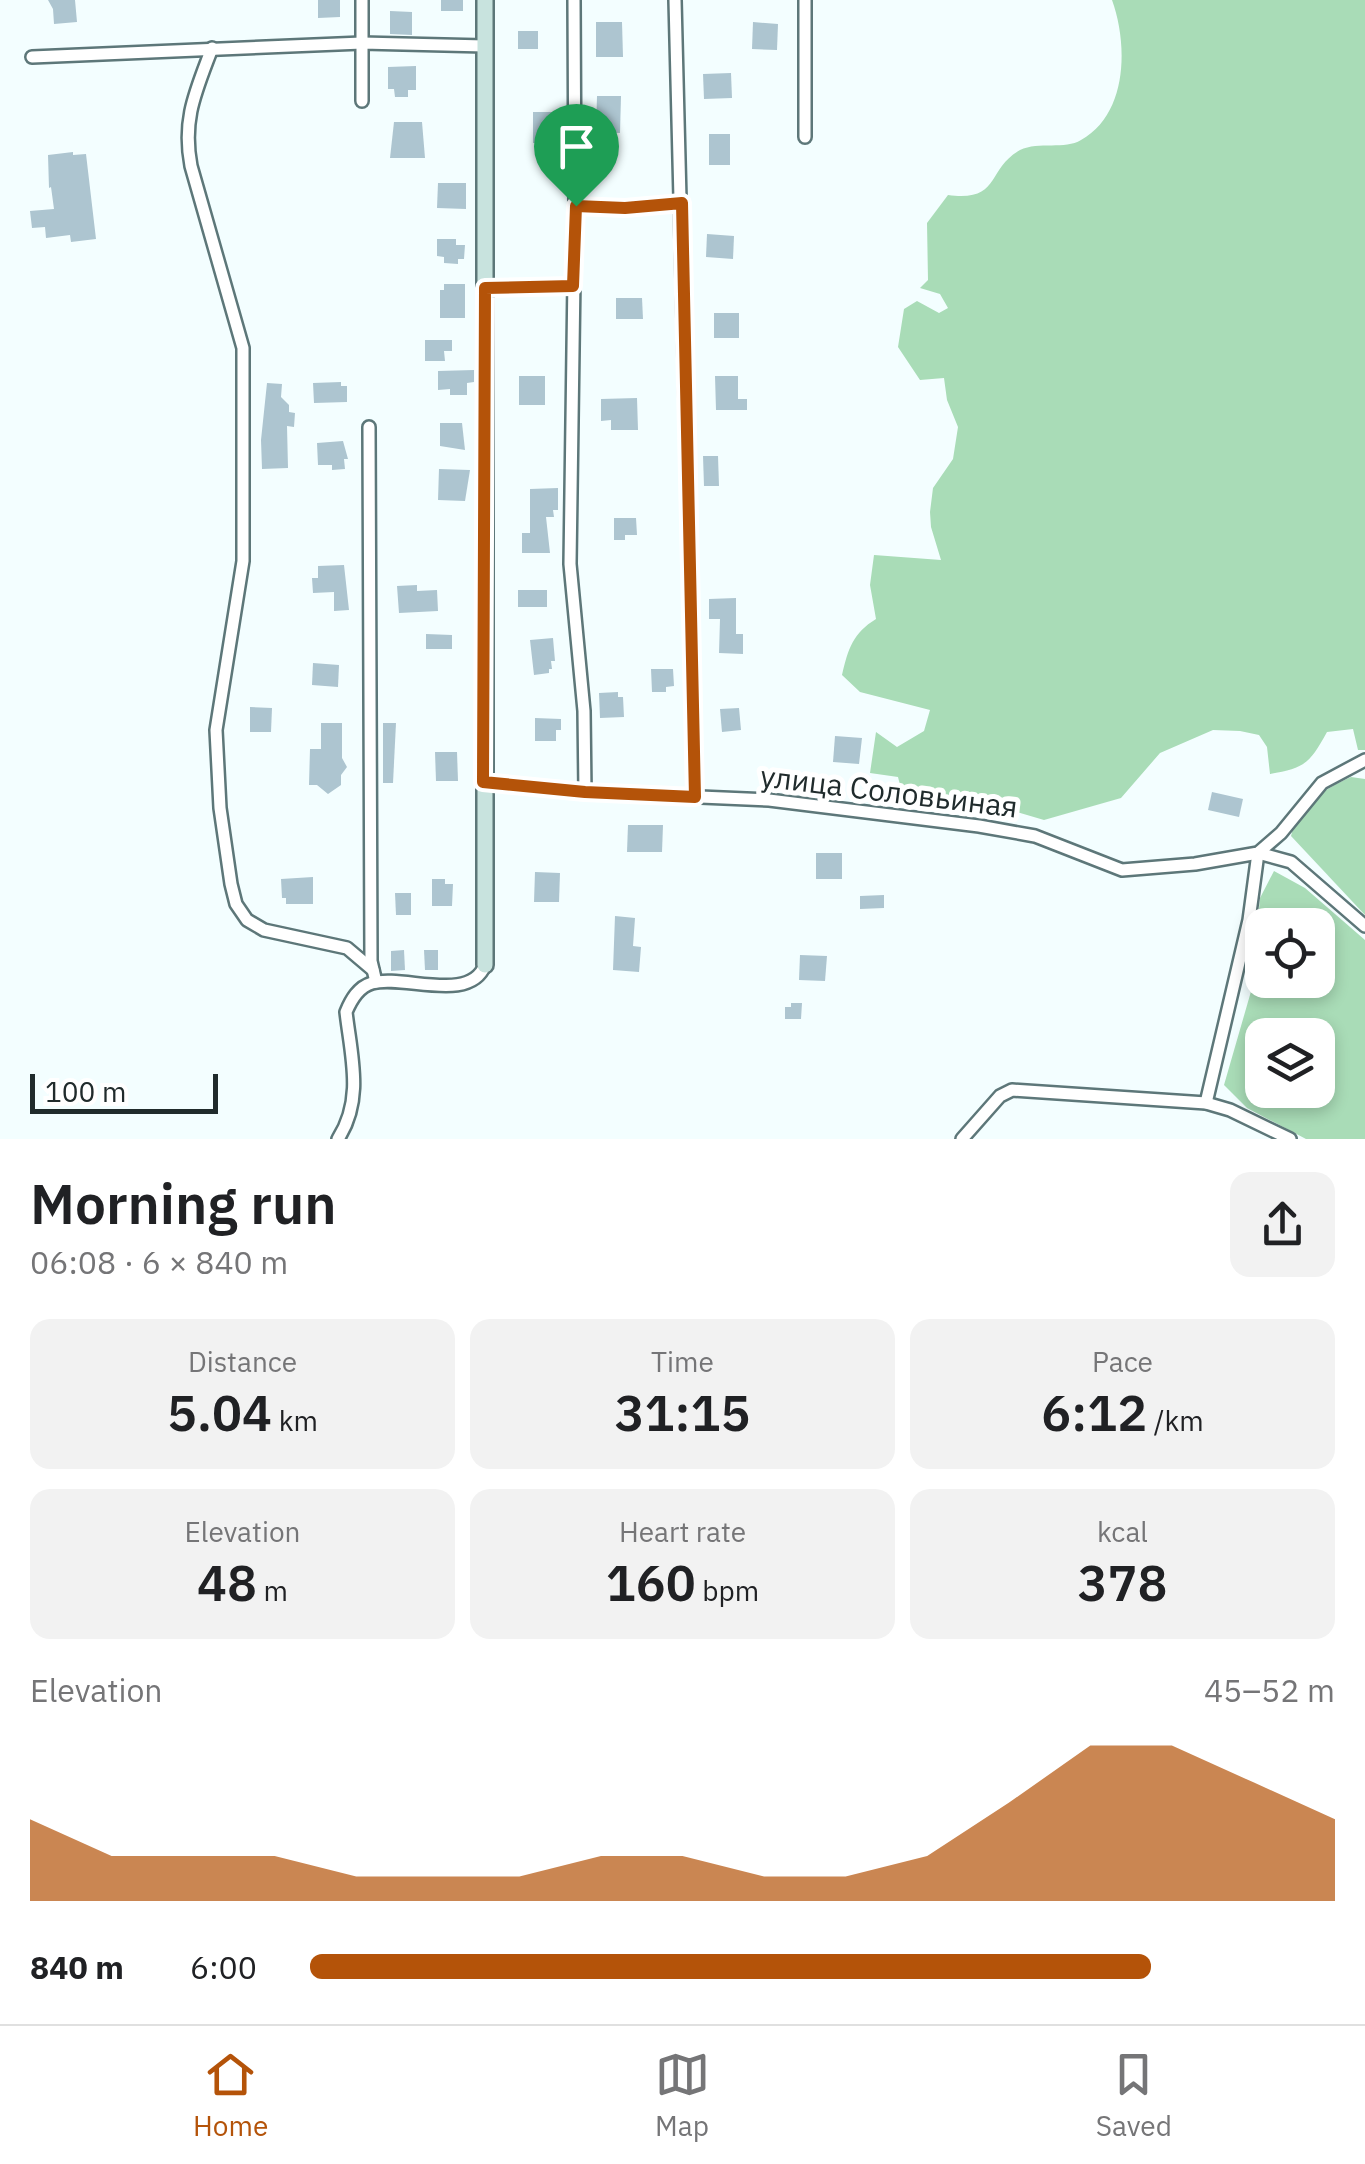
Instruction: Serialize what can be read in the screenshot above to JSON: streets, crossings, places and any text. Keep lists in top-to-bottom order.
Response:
{
  "streets": {
    "street": ["улица Соловьиная"]
  },
  "scale_bar": "100 m",
  "page": {
    "scale": "100 m",
    "heading": ["Morning run", "06:08 · 6 × 840 m"],
    "stats": [
      ["Distance", "5.04 km"],
      ["Time", "31:15"],
      ["Pace", "6:12 /km"],
      ["Elevation", "48 m"],
      ["Heart rate", "160 bpm"],
      ["kcal", "378"]
    ],
    "chart": ["Elevation", "45–52 m"],
    "list": [
      {
        "name": "840 m",
        "note": "6:00"
      }
    ],
    "tabs": ["Home", "Map", "Saved"]
  }
}
